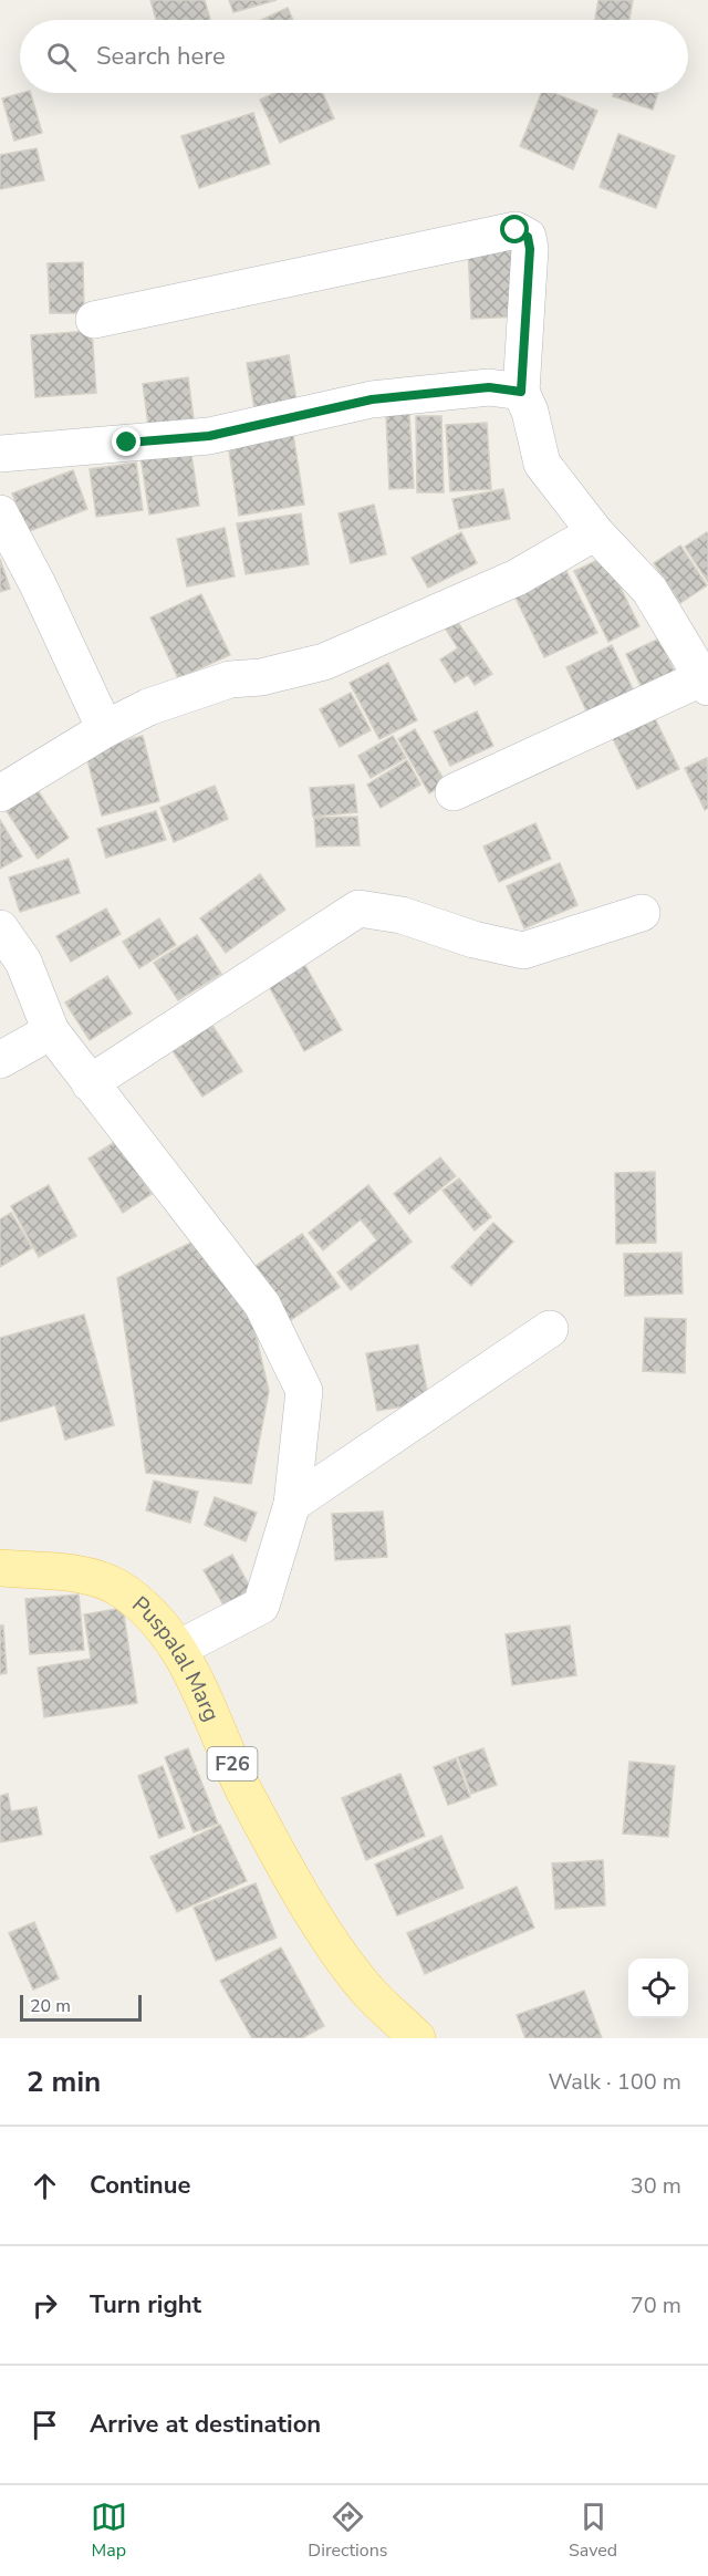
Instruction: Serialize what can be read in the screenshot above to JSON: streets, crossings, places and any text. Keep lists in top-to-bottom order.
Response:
{
  "streets": {
    "main road": ["Puspalal Marg", "F26"]
  },
  "scale_bar": "20 m",
  "page": {
    "search": "Search here",
    "scale": "20 m",
    "heading": ["2 min", "Walk · 100 m"],
    "list": [
      ["Continue", "30 m"],
      ["Turn right", "70 m"],
      "Arrive at destination"
    ],
    "nav": ["Map", "Directions", "Saved"]
  }
}
